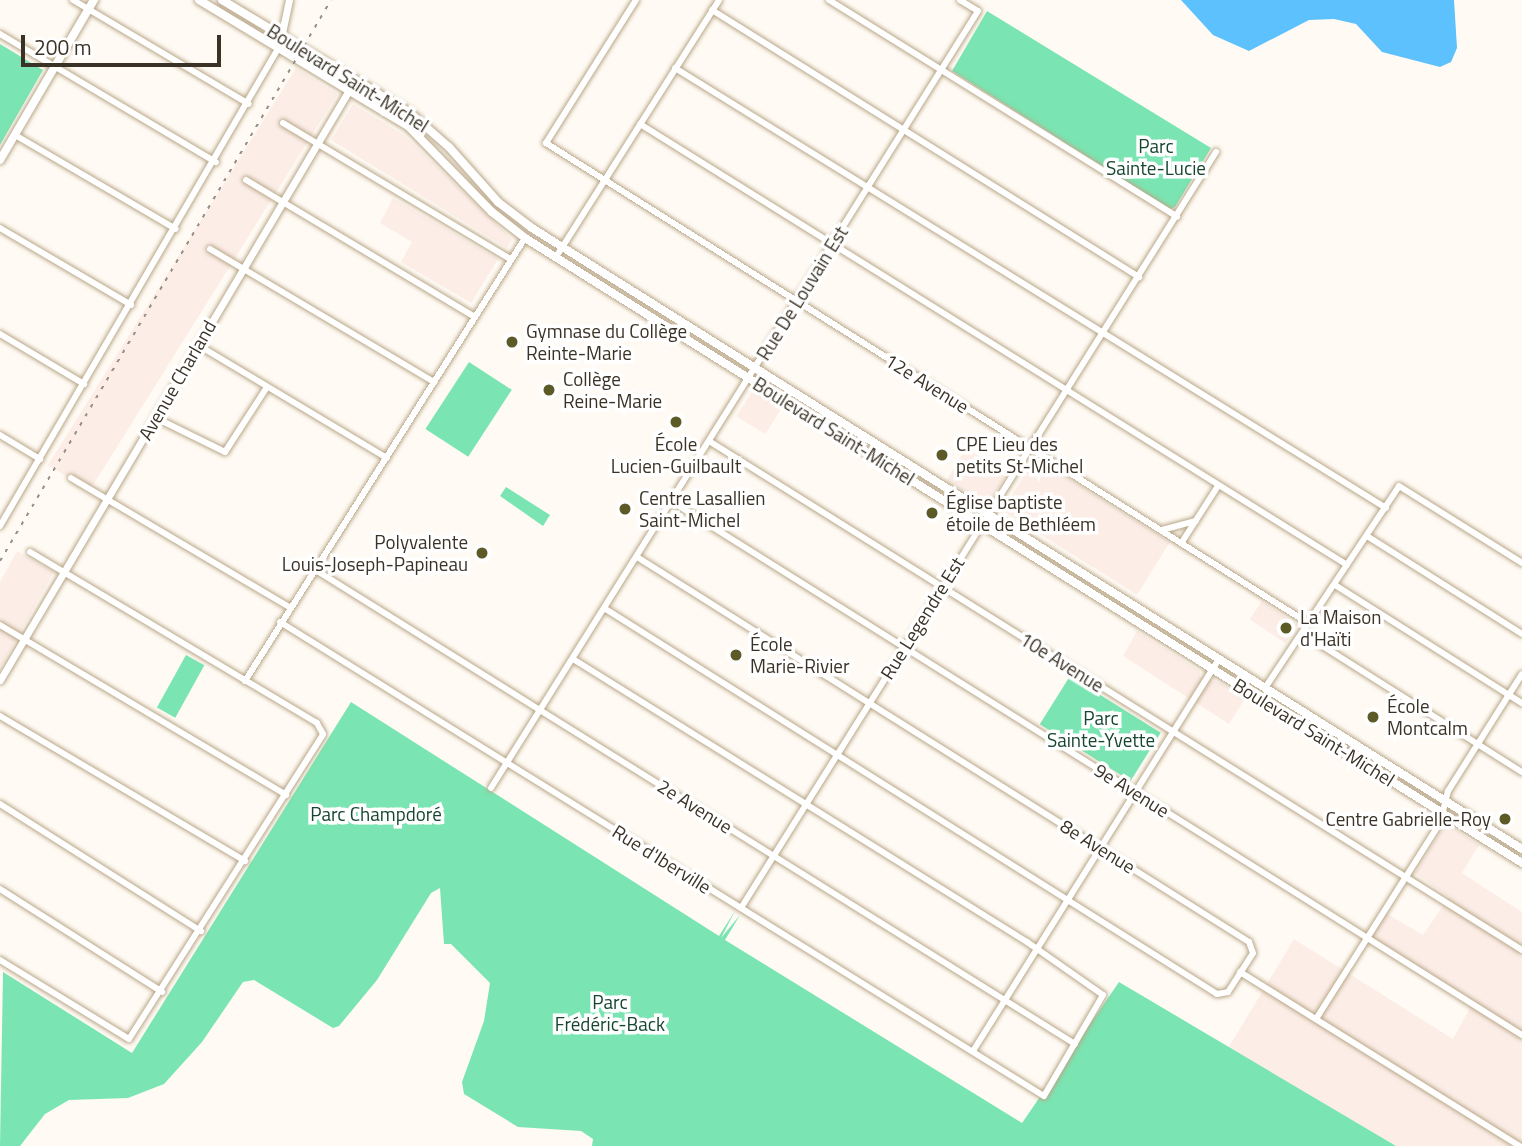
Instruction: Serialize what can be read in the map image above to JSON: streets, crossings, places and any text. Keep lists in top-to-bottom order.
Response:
{
  "streets": {
    "main road": ["Boulevard Saint-Michel"],
    "street": [
      "Rue De Louvain Est",
      "Avenue Charland",
      "12e Avenue",
      "Rue Legendre Est",
      "10e Avenue",
      "9e Avenue",
      "2e Avenue",
      "8e Avenue",
      "Rue d'Iberville"
    ]
  },
  "crossings": [
    ["Boulevard Saint-Michel", "Rue De Louvain Est"],
    ["Boulevard Saint-Michel", "Avenue Charland"],
    ["Boulevard Saint-Michel", "Rue Legendre Est"],
    ["Rue De Louvain Est", "12e Avenue"],
    ["Rue De Louvain Est", "10e Avenue"],
    ["Rue De Louvain Est", "9e Avenue"],
    ["Rue De Louvain Est", "2e Avenue"],
    ["Rue De Louvain Est", "8e Avenue"],
    ["Rue De Louvain Est", "Rue d'Iberville"],
    ["12e Avenue", "Rue Legendre Est"],
    ["Rue Legendre Est", "10e Avenue"],
    ["Rue Legendre Est", "9e Avenue"],
    ["Rue Legendre Est", "2e Avenue"],
    ["Rue Legendre Est", "8e Avenue"],
    ["Rue Legendre Est", "Rue d'Iberville"],
    ["2e Avenue", "Rue d'Iberville"]
  ],
  "parks": [
    "Parc Sainte-Lucie",
    "Parc Sainte-Yvette",
    "Parc Champdoré",
    "Parc Frédéric-Back"
  ],
  "places": [
    "Gymnase du Collège Reinte-Marie",
    "Collège Reine-Marie",
    "École Lucien-Guilbault",
    "CPE Lieu des petits St-Michel",
    "Centre Lasallien Saint-Michel",
    "Église baptiste étoile de Bethléem",
    "Polyvalente Louis-Joseph-Papineau",
    "La Maison d'Haïti",
    "École Marie-Rivier",
    "École Montcalm",
    "Centre Gabrielle-Roy"
  ],
  "scale_bar": "200 m"
}
